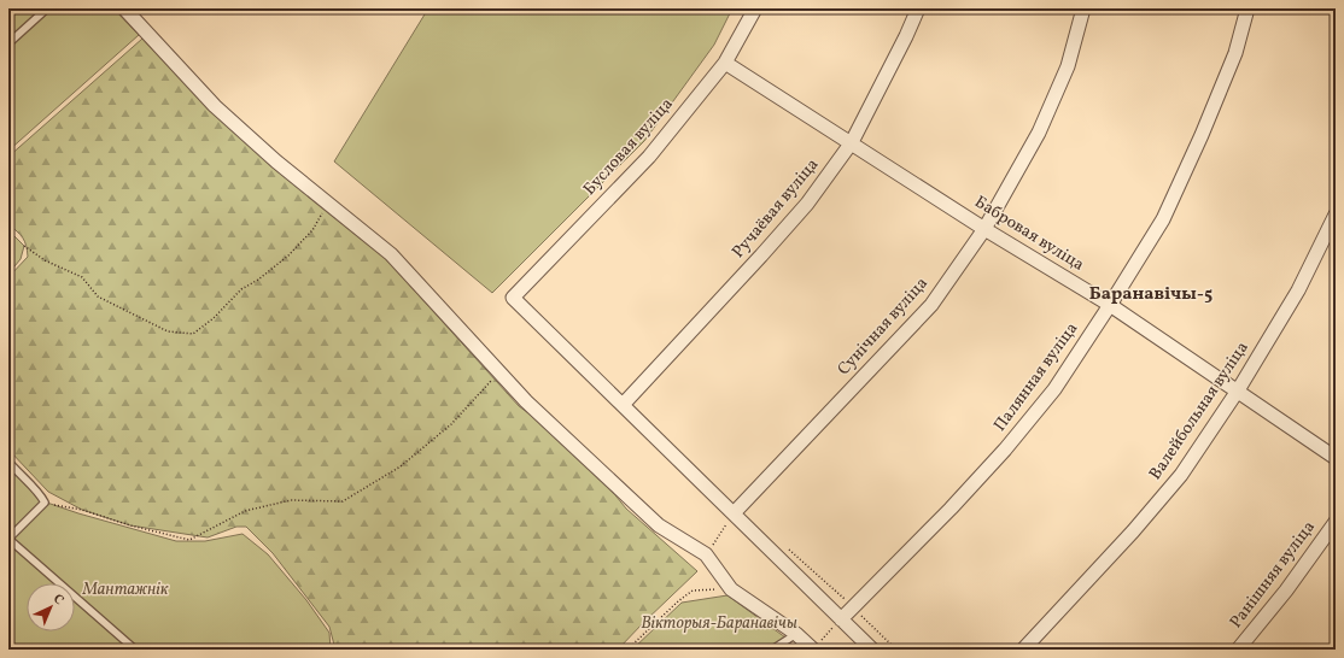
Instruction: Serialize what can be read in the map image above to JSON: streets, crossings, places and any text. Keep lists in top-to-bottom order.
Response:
{
  "streets": {
    "street": [
      "Бусловая вуліца",
      "Ручаёвая вуліца",
      "Бабровая вуліца",
      "Сунічная вуліца",
      "Палянная вуліца",
      "Валейбольная вуліца",
      "Ранішняя вуліца"
    ]
  },
  "crossings": [
    ["Бусловая вуліца", "Ручаёвая вуліца"],
    ["Бусловая вуліца", "Бабровая вуліца"],
    ["Ручаёвая вуліца", "Бабровая вуліца"],
    ["Бабровая вуліца", "Сунічная вуліца"],
    ["Бабровая вуліца", "Палянная вуліца"],
    ["Бабровая вуліца", "Валейбольная вуліца"]
  ],
  "districts": ["Баранавічы-5"],
  "parks": ["Мантажнік", "Вікторыя-Баранавічы"],
  "north": "top right"
}
